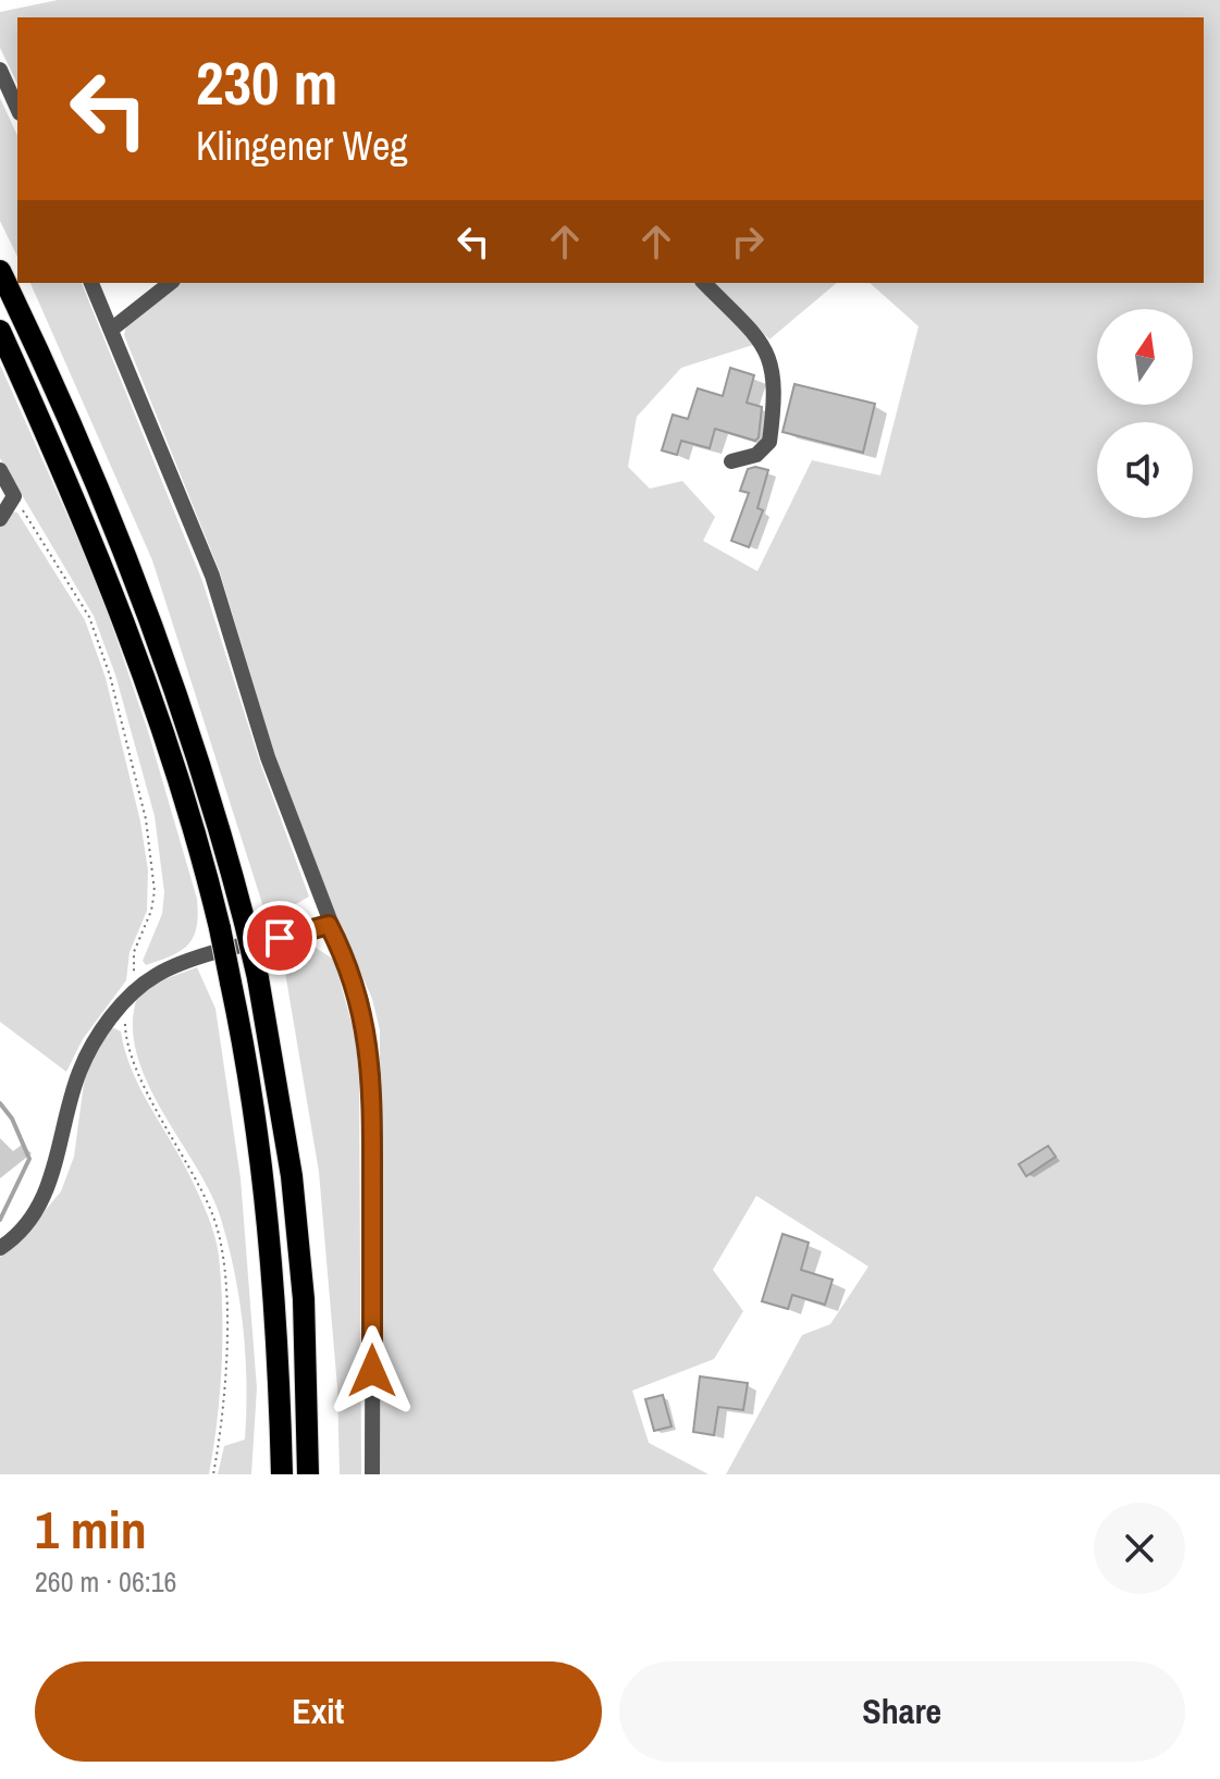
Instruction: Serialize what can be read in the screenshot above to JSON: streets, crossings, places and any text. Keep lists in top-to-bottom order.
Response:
{
  "north": "top",
  "page": {
    "turn": ["230 m", "Klingener Weg"],
    "heading": ["1 min", "260 m · 06:16"],
    "buttons": ["Exit", "Share"]
  }
}
